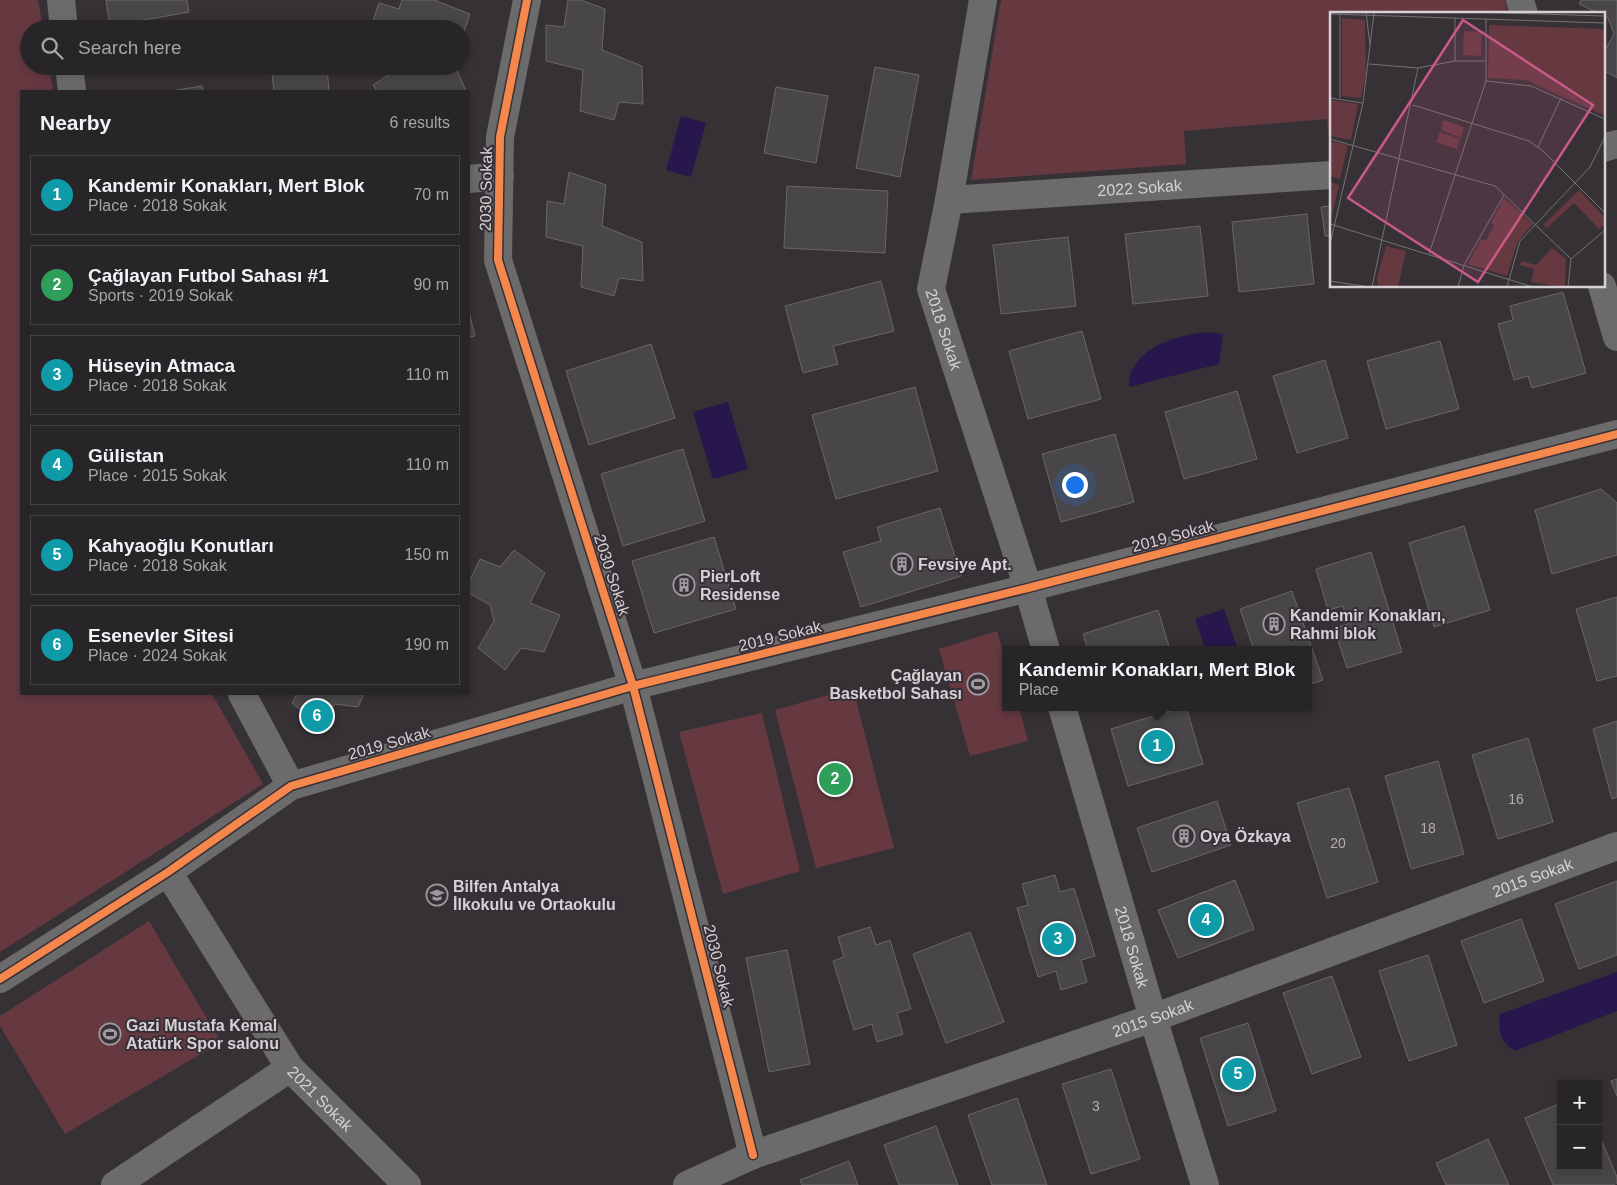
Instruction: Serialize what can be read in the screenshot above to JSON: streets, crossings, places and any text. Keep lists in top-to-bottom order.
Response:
{
  "streets": {
    "street": [
      "2022 Sokak",
      "2030 Sokak",
      "2018 Sokak",
      "2019 Sokak",
      "2015 Sokak",
      "2021 Sokak"
    ]
  },
  "crossings": [
    ["2022 Sokak", "2018 Sokak"],
    ["2030 Sokak", "2019 Sokak"],
    ["2030 Sokak", "2015 Sokak"],
    ["2018 Sokak", "2019 Sokak"],
    ["2018 Sokak", "2015 Sokak"],
    ["2019 Sokak", "2021 Sokak"]
  ],
  "places": {
    "building": [
      "Fevsiye Apt.",
      "PierLoft Residense",
      "Kandemir Konakları, Rahmi blok",
      "Oya Özkaya"
    ],
    "sports": ["Çağlayan Basketbol Sahası", "Gazi Mustafa Kemal Atatürk Spor salonu"],
    "school or university": ["Bilfen Antalya İlkokulu ve Ortaokulu"]
  },
  "house_numbers": [
    "16",
    "18",
    "20",
    "3"
  ],
  "page": {
    "search": "Search here",
    "heading": ["Nearby", "6 results"],
    "list": [
      {
        "mark": "1",
        "name": "Kandemir Konakları, Mert Blok",
        "note": "Place · 2018 Sokak",
        "value": "70 m"
      },
      {
        "mark": "2",
        "name": "Çağlayan Futbol Sahası #1",
        "note": "Sports · 2019 Sokak",
        "value": "90 m"
      },
      {
        "mark": "3",
        "name": "Hüseyin Atmaca",
        "note": "Place · 2018 Sokak",
        "value": "110 m"
      },
      {
        "mark": "4",
        "name": "Gülistan",
        "note": "Place · 2015 Sokak",
        "value": "110 m"
      },
      {
        "mark": "5",
        "name": "Kahyaoğlu Konutları",
        "note": "Place · 2018 Sokak",
        "value": "150 m"
      },
      {
        "mark": "6",
        "name": "Esenevler Sitesi",
        "note": "Place · 2024 Sokak",
        "value": "190 m"
      }
    ],
    "popup": ["Kandemir Konakları, Mert Blok", "Place"],
    "pins": [
      "6",
      "1",
      "2",
      "4",
      "3",
      "5"
    ],
    "map_buttons": ["+", "−"]
  }
}
